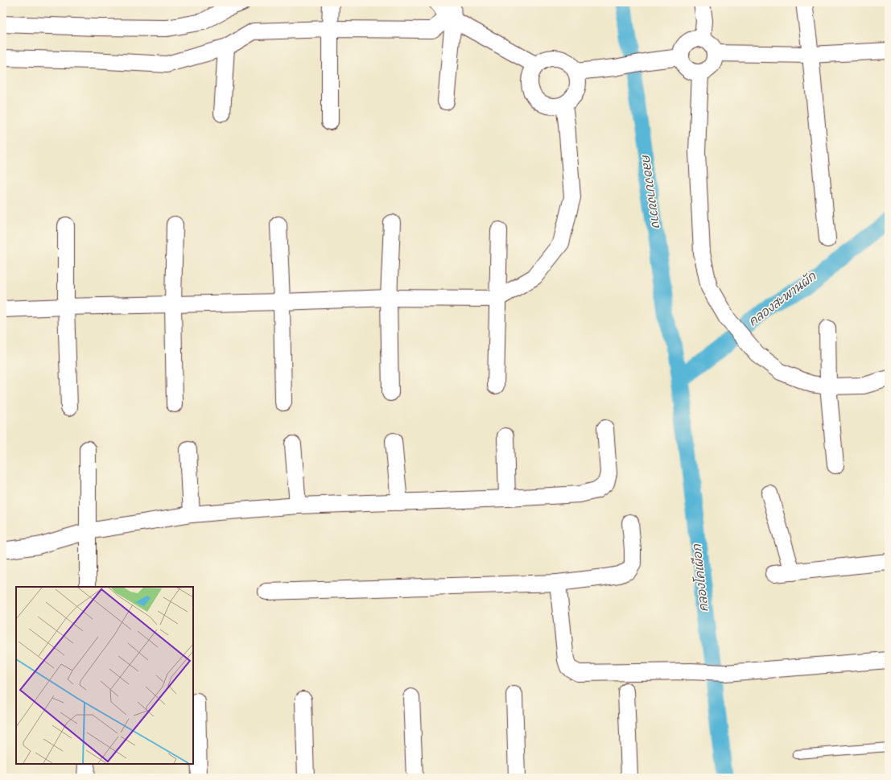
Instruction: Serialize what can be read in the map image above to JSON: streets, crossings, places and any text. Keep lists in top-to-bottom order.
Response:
{
  "water": ["คลองบางขวาง", "คลองสะพานผัก", "คลองโคเผือก"]
}
